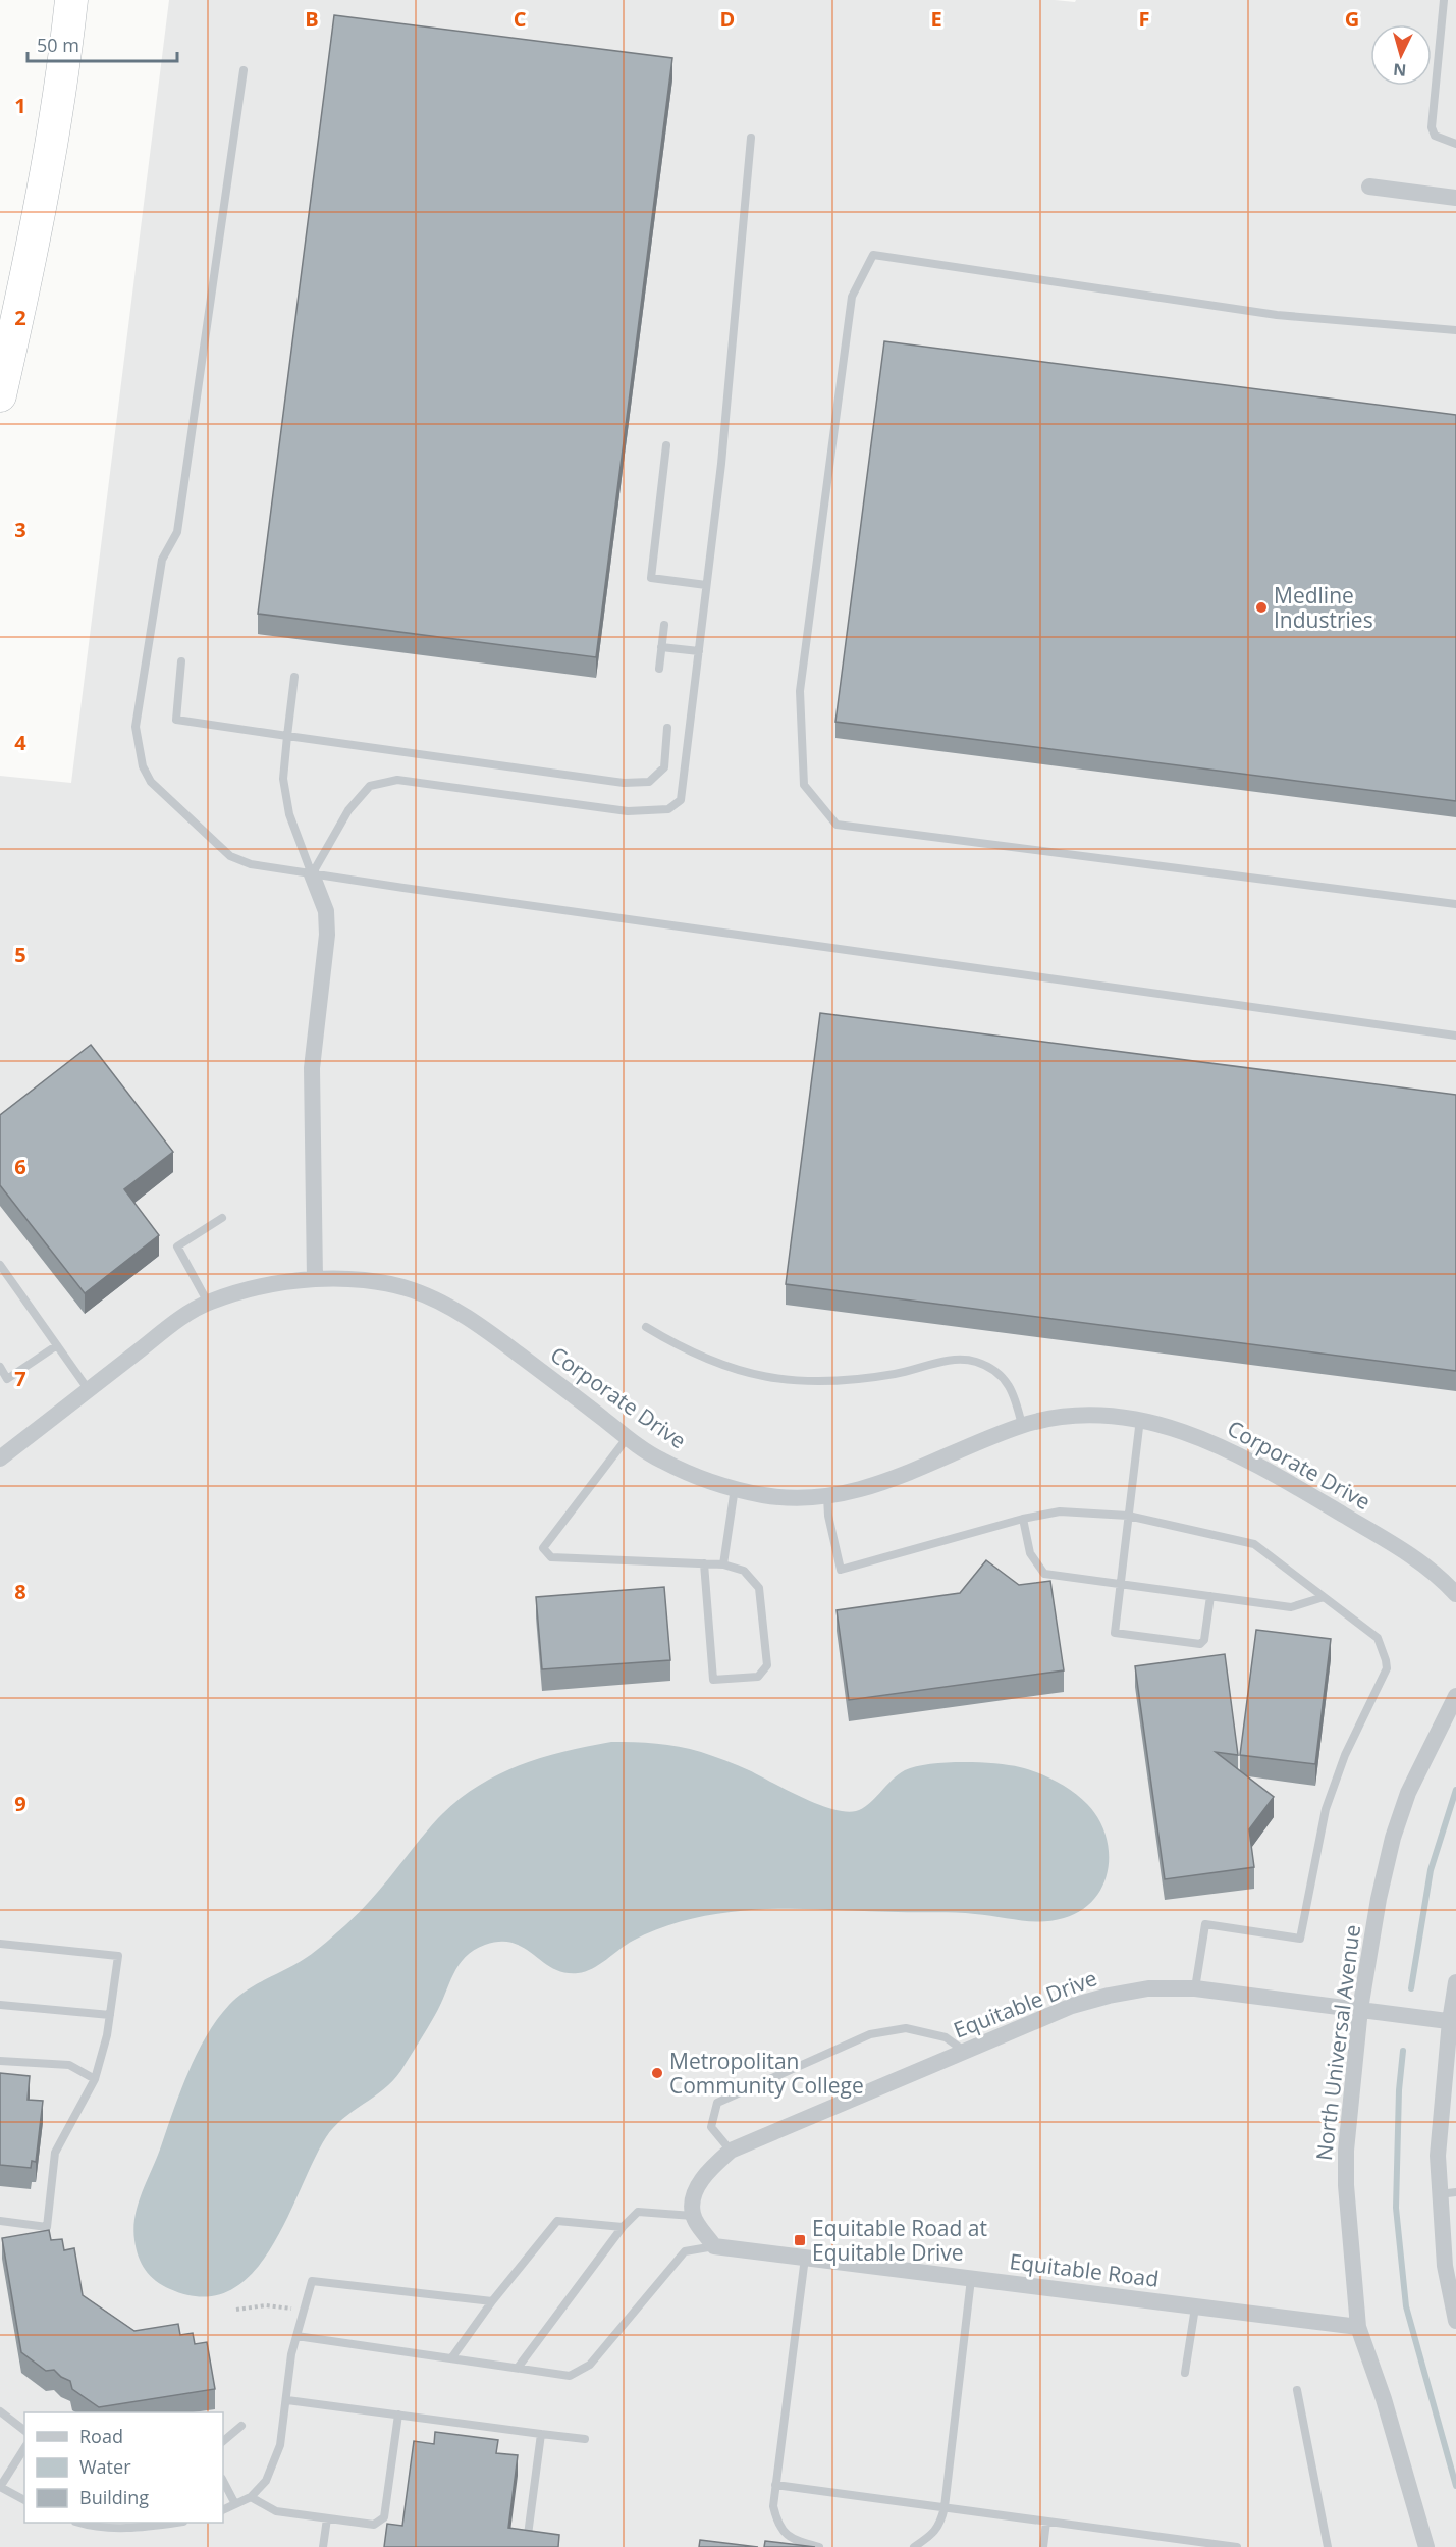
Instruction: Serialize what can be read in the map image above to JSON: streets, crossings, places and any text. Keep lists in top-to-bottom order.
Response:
{
  "streets": {
    "street": [
      "Corporate Drive",
      "Equitable Drive",
      "North Universal Avenue",
      "Equitable Road"
    ]
  },
  "crossings": [
    ["Equitable Drive", "North Universal Avenue"],
    ["North Universal Avenue", "Equitable Road"]
  ],
  "places": {
    "other": ["Medline Industries", "Metropolitan Community College"],
    "transit": ["Equitable Road at Equitable Drive"]
  },
  "legend": ["Road", "Water", "Building"],
  "scale_bar": "50 m",
  "north": "bottom",
  "grid": {
    "columns": [
      "B",
      "C",
      "D",
      "E",
      "F",
      "G"
    ],
    "rows": [
      "1",
      "2",
      "3",
      "4",
      "5",
      "6",
      "7",
      "8",
      "9"
    ]
  }
}
